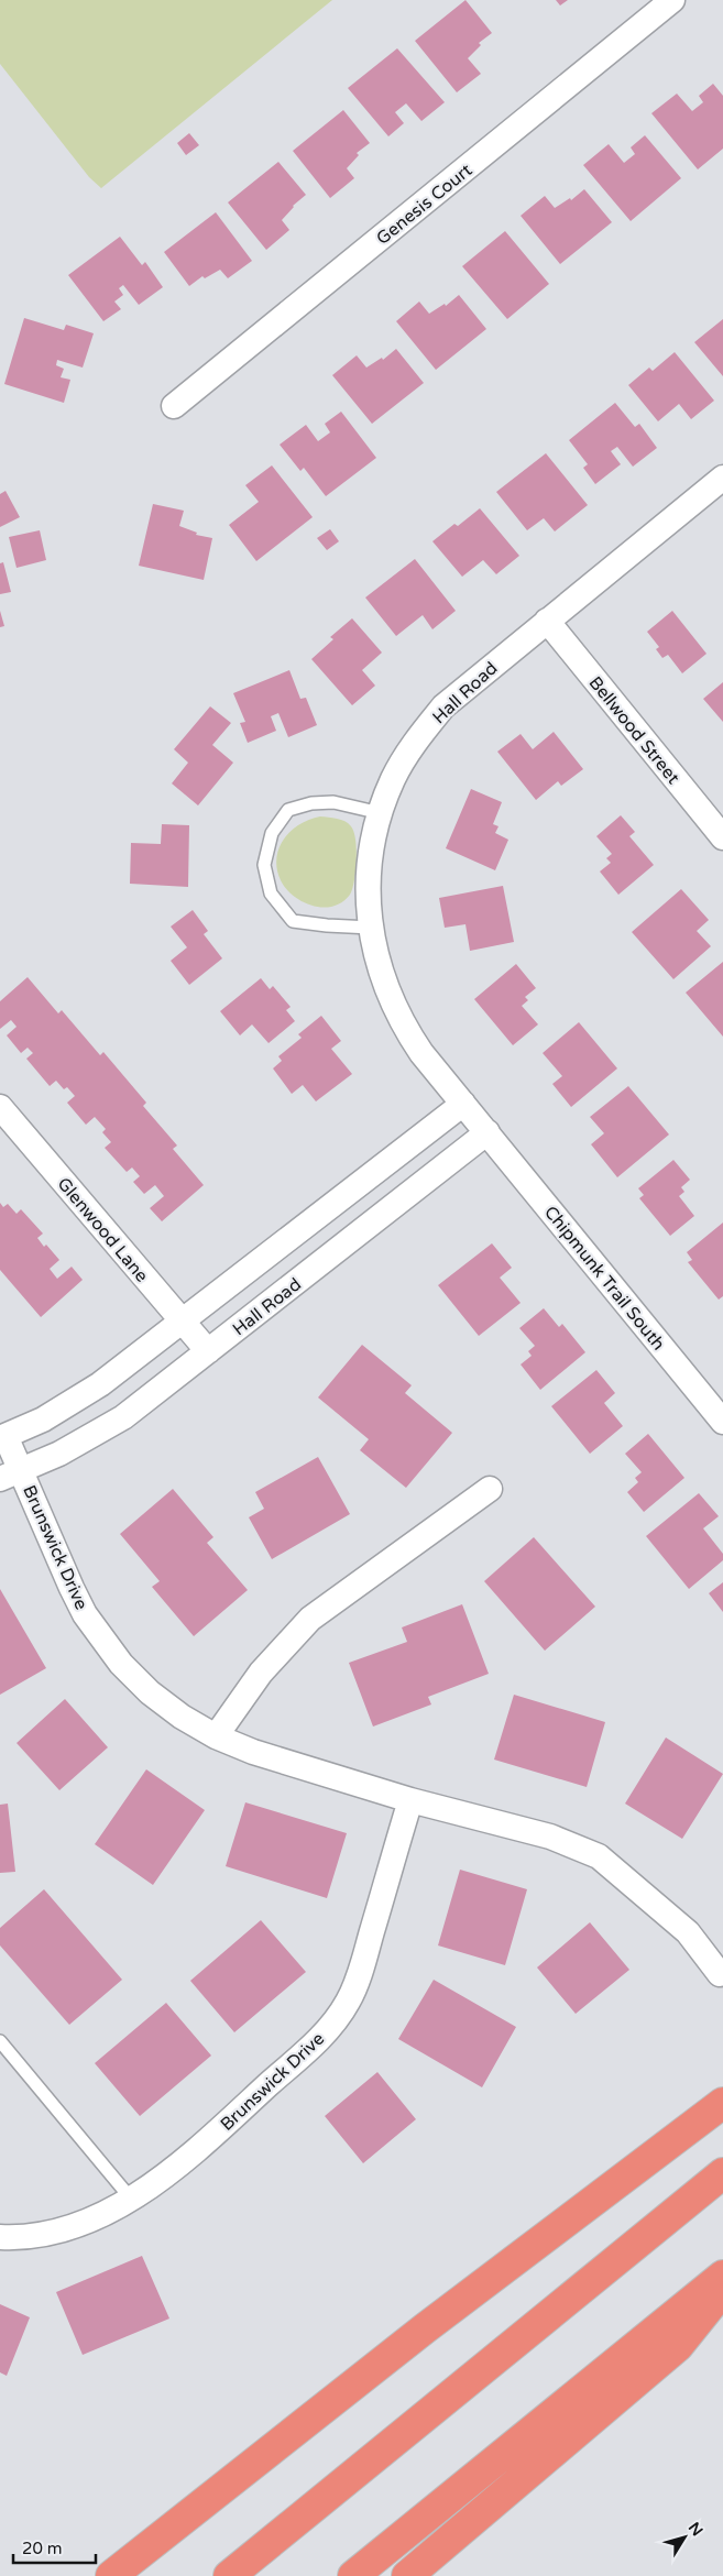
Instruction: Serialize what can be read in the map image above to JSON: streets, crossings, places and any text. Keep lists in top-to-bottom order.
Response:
{
  "streets": {
    "street": [
      "Genesis Court",
      "Hall Road",
      "Bellwood Street",
      "Glenwood Lane",
      "Chipmunk Trail South",
      "Brunswick Drive"
    ]
  },
  "crossings": [
    ["Hall Road", "Bellwood Street"],
    ["Hall Road", "Glenwood Lane"],
    ["Hall Road", "Chipmunk Trail South"],
    ["Hall Road", "Brunswick Drive"]
  ],
  "scale_bar": "20 m",
  "north": "top right"
}
